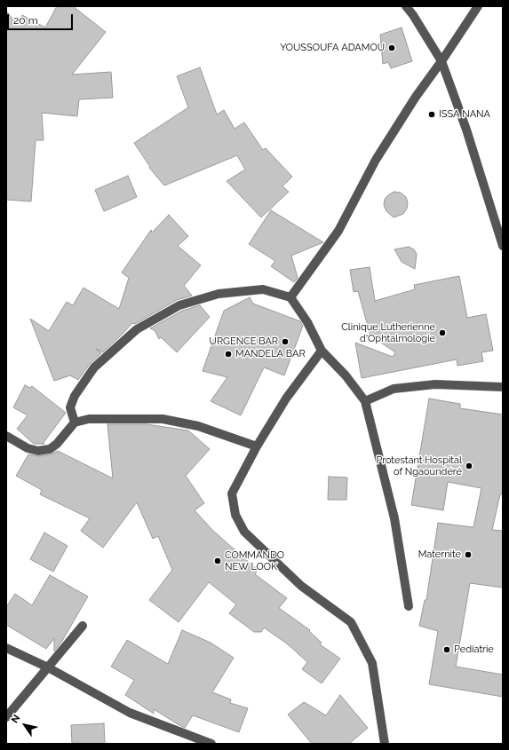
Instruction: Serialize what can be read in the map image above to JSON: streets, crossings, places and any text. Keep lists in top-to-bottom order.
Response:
{
  "places": [
    "YOUSSOUFA ADAMOU",
    "ISSA NANA",
    "Clinique Lutherienne d'Ophtalmologie",
    "URGENCE BAR",
    "MANDELA BAR",
    "Protestant Hospital of Ngaoundéré",
    "Maternite",
    "COMMANDO NEW LOOK",
    "Pediatrie"
  ],
  "scale_bar": "20 m",
  "north": "top left"
}
